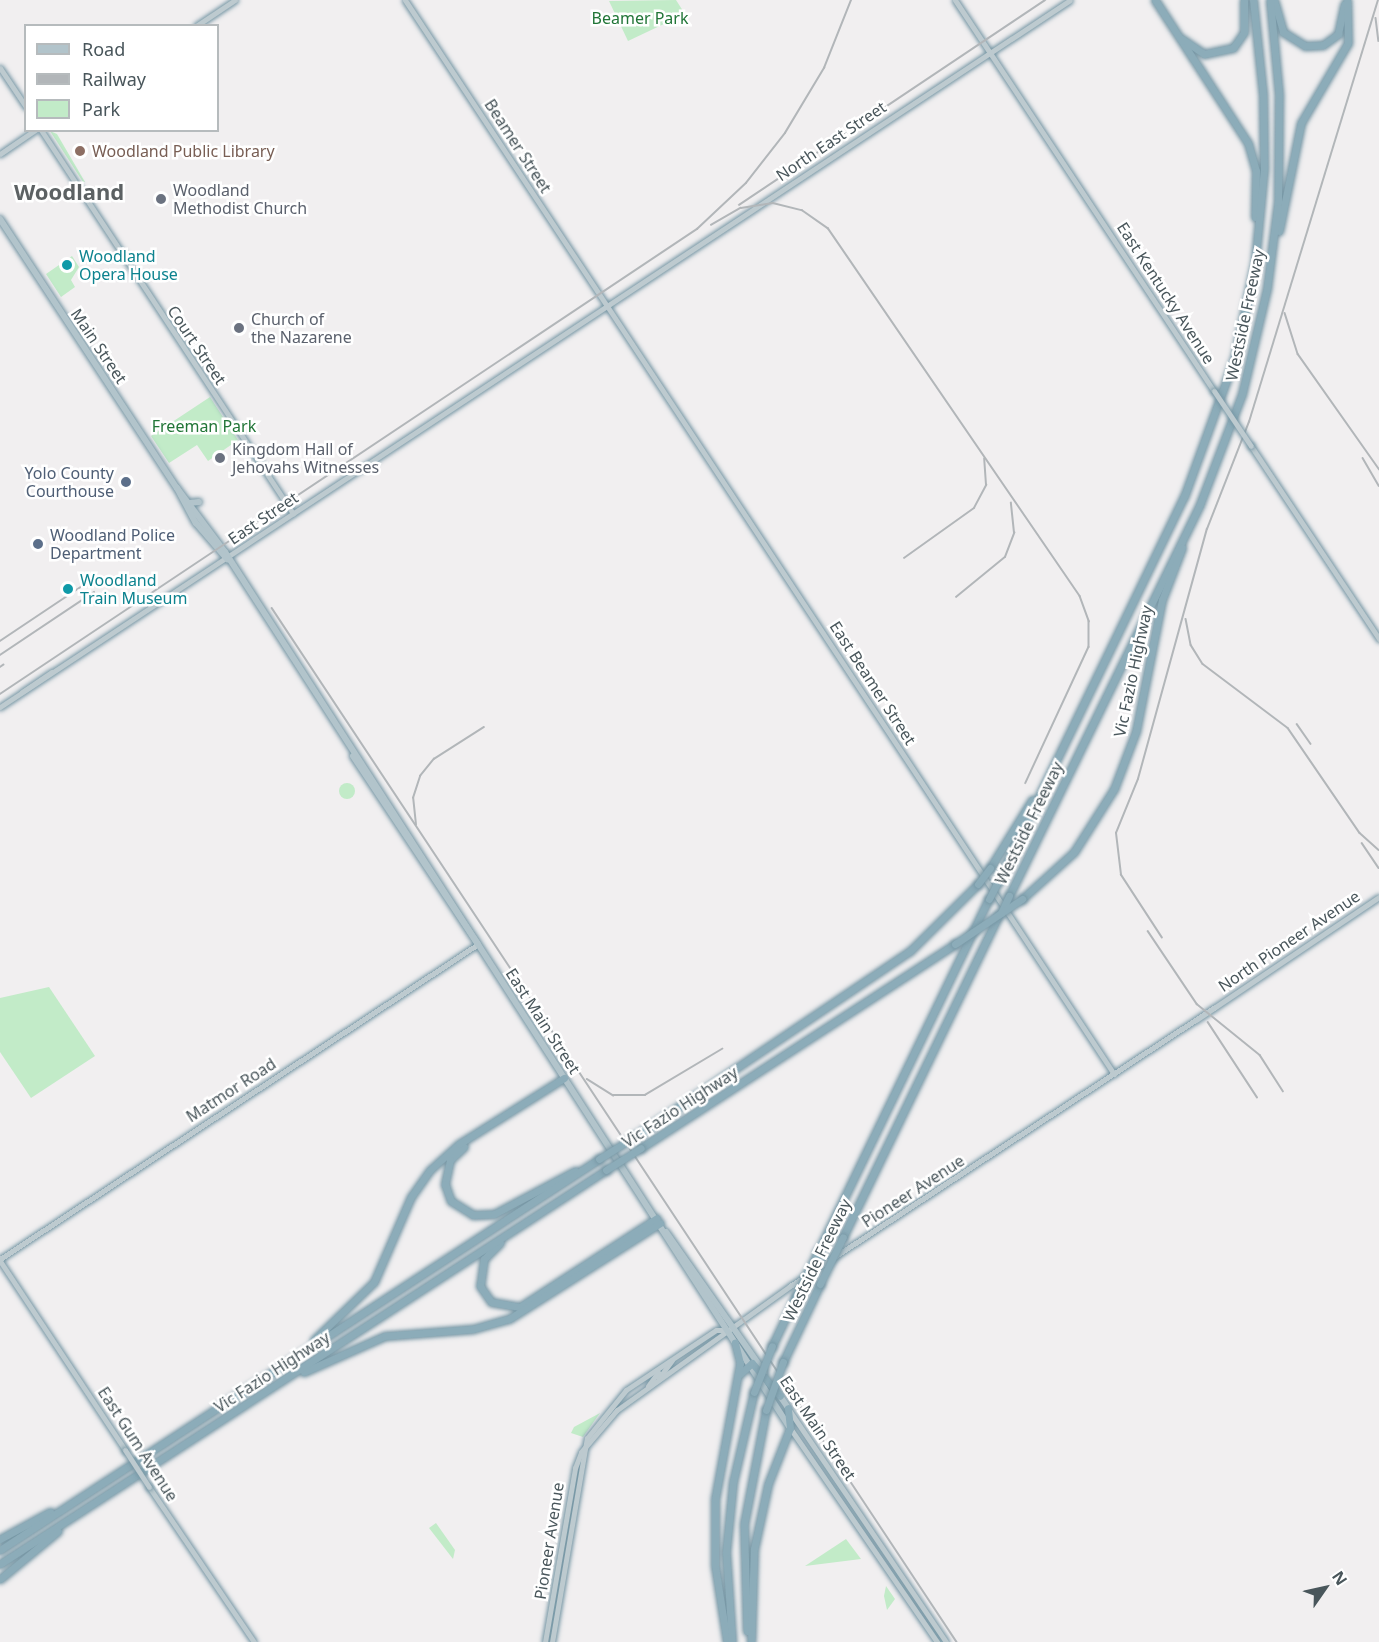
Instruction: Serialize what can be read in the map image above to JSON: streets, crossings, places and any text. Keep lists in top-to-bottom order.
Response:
{
  "streets": {
    "highway": ["Westside Freeway", "Vic Fazio Highway"],
    "main road": ["Main Street", "East Main Street"],
    "street": [
      "North East Street",
      "Beamer Street",
      "East Kentucky Avenue",
      "Court Street",
      "East Street",
      "East Beamer Street",
      "North Pioneer Avenue",
      "Matmor Road",
      "Pioneer Avenue",
      "East Gum Avenue"
    ]
  },
  "crossings": [
    ["North East Street", "Beamer Street"],
    ["North East Street", "East Kentucky Avenue"],
    ["North East Street", "East Street"],
    ["North East Street", "East Beamer Street"],
    ["Beamer Street", "East Street"],
    ["Beamer Street", "East Beamer Street"],
    ["Westside Freeway", "Vic Fazio Highway"],
    ["Court Street", "East Street"],
    ["Main Street", "East Street"],
    ["Main Street", "East Main Street"],
    ["East Street", "East Beamer Street"],
    ["East Street", "East Main Street"],
    ["East Beamer Street", "North Pioneer Avenue"],
    ["East Beamer Street", "Pioneer Avenue"],
    ["North Pioneer Avenue", "Pioneer Avenue"],
    ["East Main Street", "Matmor Road"],
    ["East Main Street", "Pioneer Avenue"],
    ["Matmor Road", "East Gum Avenue"]
  ],
  "districts": ["Woodland"],
  "parks": ["Beamer Park", "Freeman Park"],
  "places": [
    "Woodland Public Library",
    "Woodland Methodist Church",
    "Woodland Opera House",
    "Church of the Nazarene",
    "Kingdom Hall of Jehovahs Witnesses",
    "Yolo County Courthouse",
    "Woodland Police Department",
    "Woodland Train Museum"
  ],
  "legend": ["Road", "Railway", "Park"],
  "north": "top right"
}
